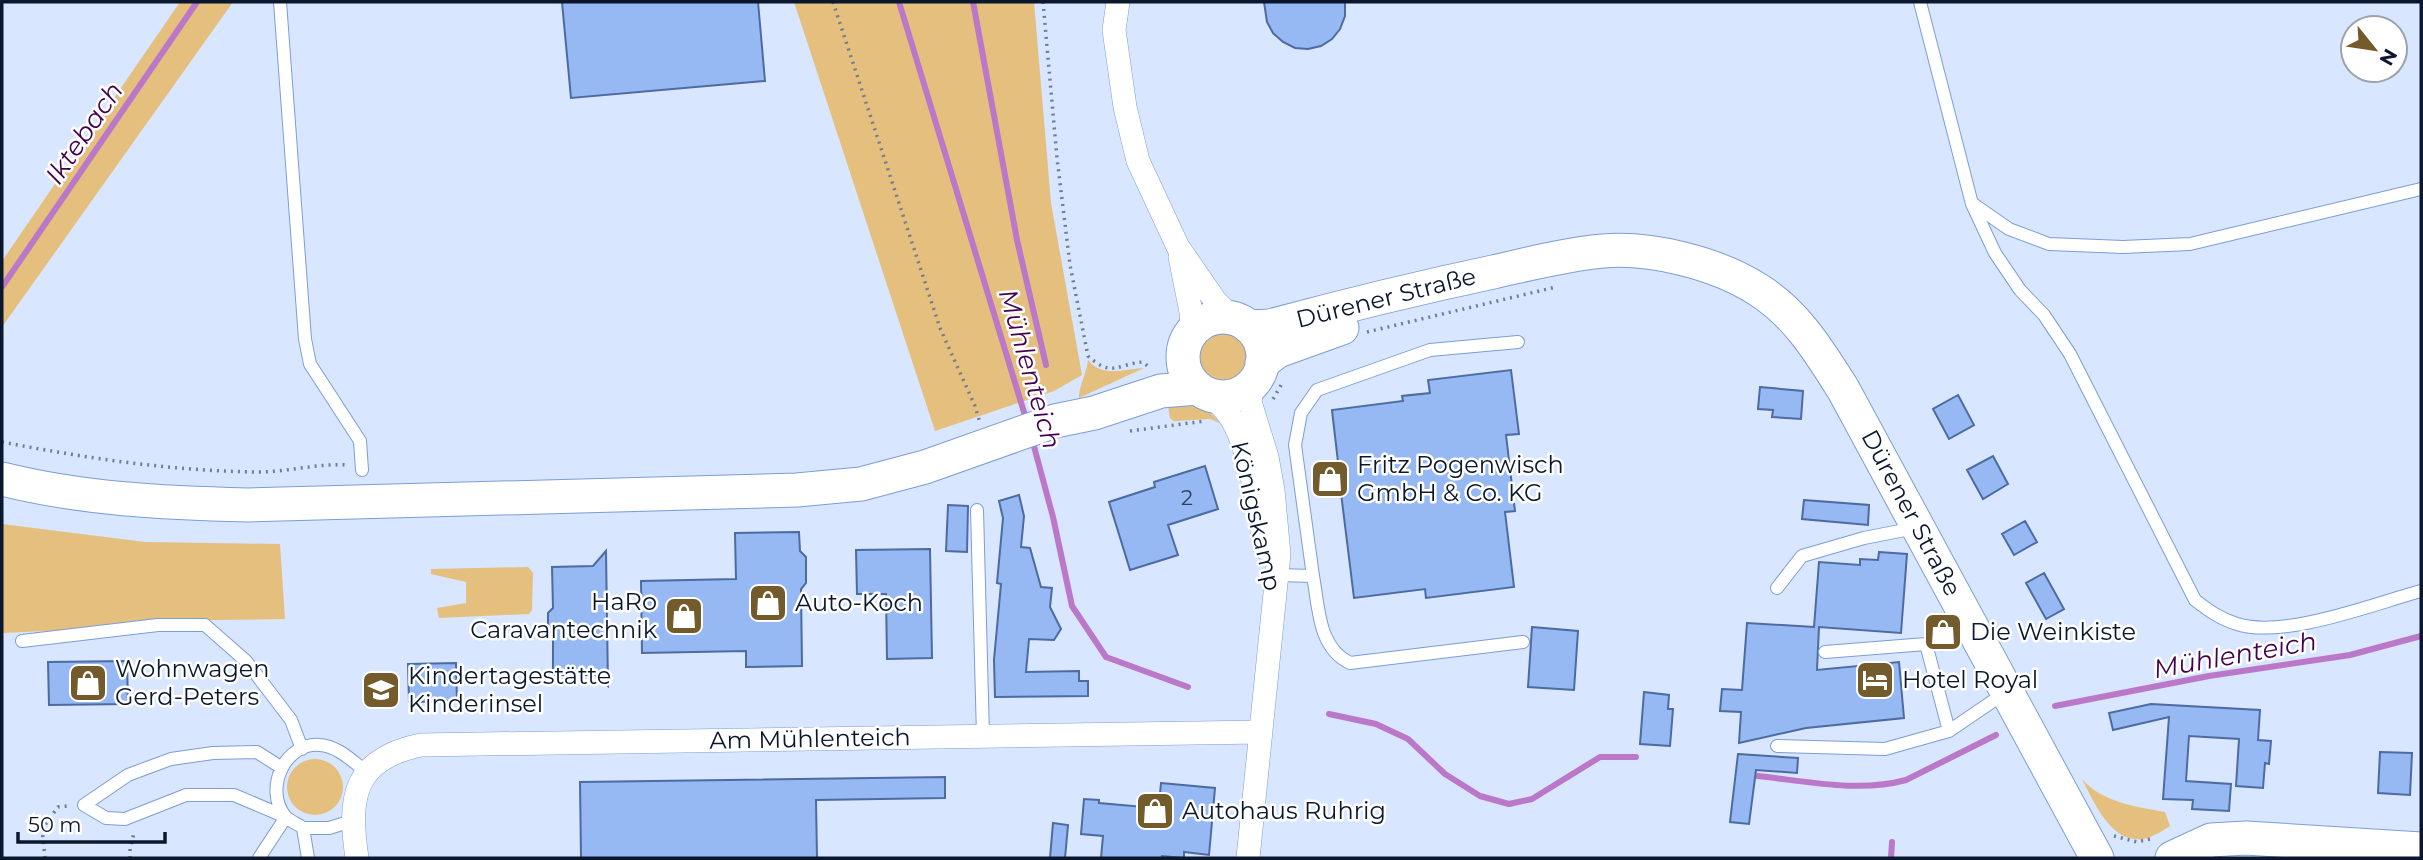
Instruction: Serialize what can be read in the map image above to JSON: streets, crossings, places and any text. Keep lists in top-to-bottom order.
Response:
{
  "streets": {
    "main road": ["Dürener Straße"],
    "street": ["Königskamp", "Am Mühlenteich"]
  },
  "crossings": [
    ["Dürener Straße", "Königskamp"],
    ["Königskamp", "Am Mühlenteich"]
  ],
  "water": ["Iktebach", "Mühlenteich"],
  "places": {
    "shop": [
      "Fritz Pogenwisch GmbH & Co. KG",
      "Auto-Koch",
      "HaRo Caravantechnik",
      "Die Weinkiste",
      "Wohnwagen Gerd-Peters",
      "Autohaus Ruhrig"
    ],
    "hotel": ["Hotel Royal"],
    "school or university": ["Kindertagestätte Kinderinsel"]
  },
  "house_numbers": ["2"],
  "scale_bar": "50 m",
  "north": "bottom right"
}
